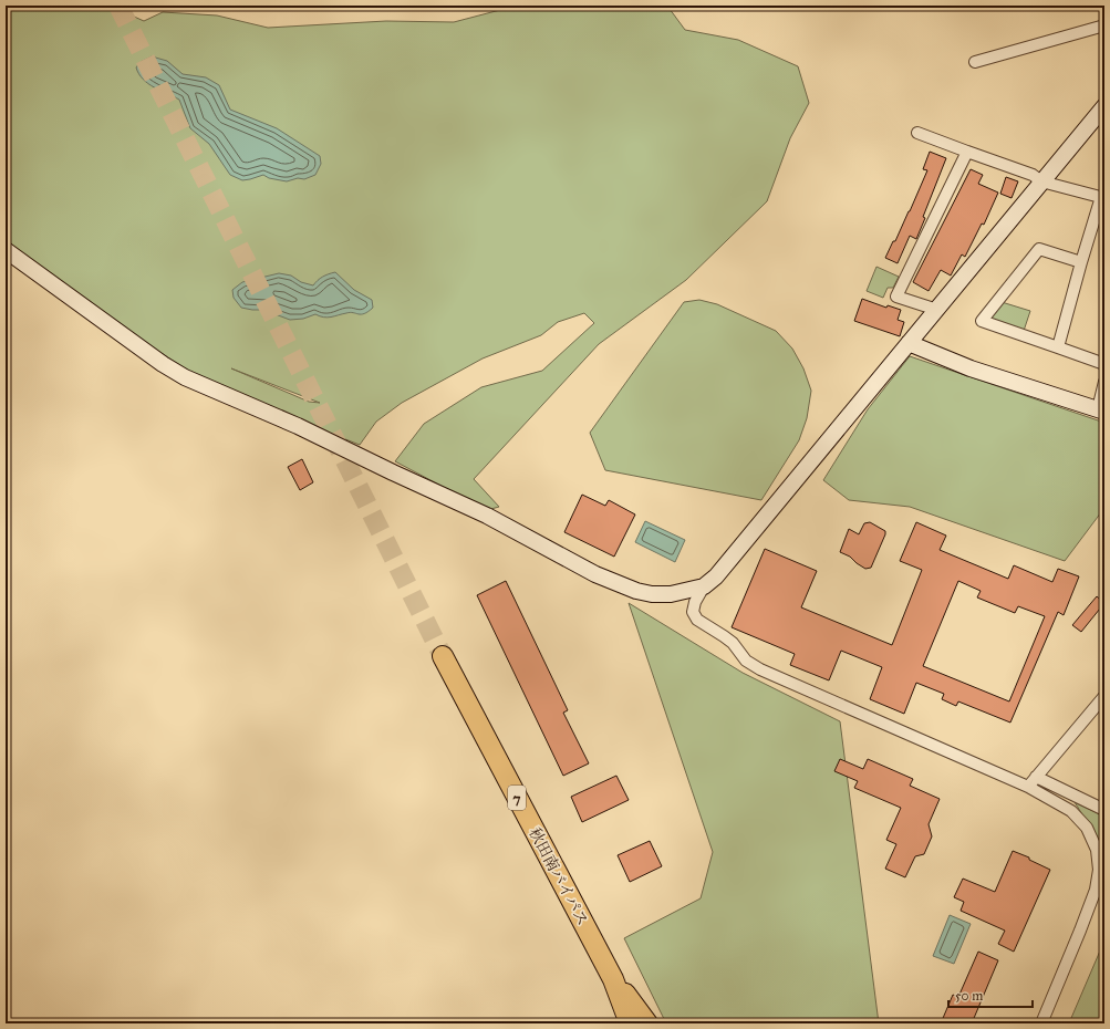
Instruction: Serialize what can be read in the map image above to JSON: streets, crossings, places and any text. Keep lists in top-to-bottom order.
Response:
{
  "streets": {
    "highway": ["7", "秋田南バイパス"]
  },
  "scale_bar": "50 m"
}
